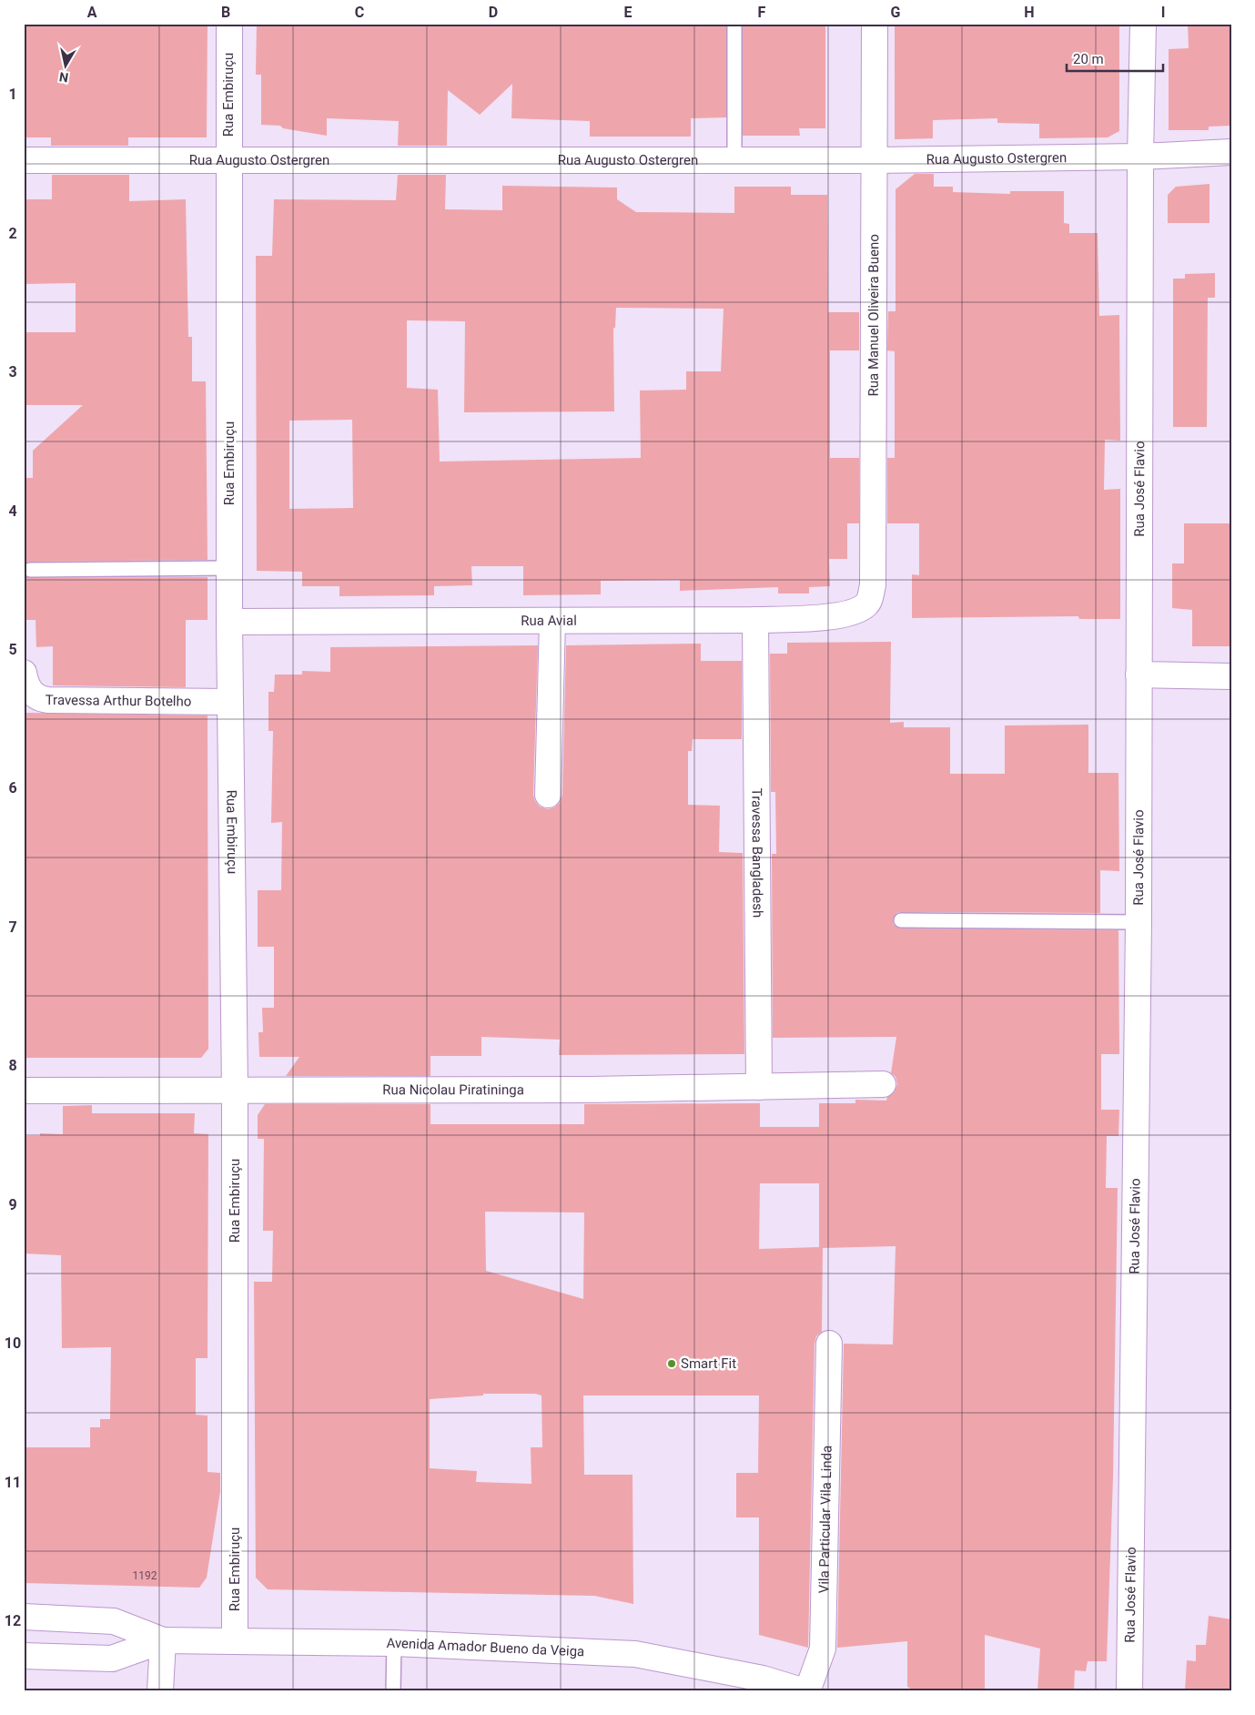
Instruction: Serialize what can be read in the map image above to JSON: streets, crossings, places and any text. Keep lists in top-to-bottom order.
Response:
{
  "streets": {
    "street": [
      "Rua Embiruçu",
      "Rua Augusto Ostergren",
      "Rua Manuel Oliveira Bueno",
      "Rua José Flavio",
      "Rua Avial",
      "Travessa Arthur Botelho",
      "Travessa Bangladesh",
      "Rua Nicolau Piratininga",
      "Vila Particular Vila Linda",
      "Avenida Amador Bueno da Veiga"
    ]
  },
  "crossings": [
    ["Rua Embiruçu", "Rua Augusto Ostergren"],
    ["Rua Embiruçu", "Rua Avial"],
    ["Rua Embiruçu", "Travessa Arthur Botelho"],
    ["Rua Embiruçu", "Rua Nicolau Piratininga"],
    ["Rua Embiruçu", "Avenida Amador Bueno da Veiga"],
    ["Rua Augusto Ostergren", "Rua Manuel Oliveira Bueno"],
    ["Rua Augusto Ostergren", "Rua José Flavio"],
    ["Rua Manuel Oliveira Bueno", "Rua Avial"],
    ["Rua Avial", "Travessa Bangladesh"],
    ["Travessa Bangladesh", "Rua Nicolau Piratininga"],
    ["Vila Particular Vila Linda", "Avenida Amador Bueno da Veiga"]
  ],
  "places": ["Smart Fit"],
  "house_numbers": ["1192"],
  "scale_bar": "20 m",
  "north": "bottom",
  "grid": {
    "columns": [
      "A",
      "B",
      "C",
      "D",
      "E",
      "F",
      "G",
      "H",
      "I"
    ],
    "rows": [
      "1",
      "2",
      "3",
      "4",
      "5",
      "6",
      "7",
      "8",
      "9",
      "10",
      "11",
      "12"
    ]
  }
}
